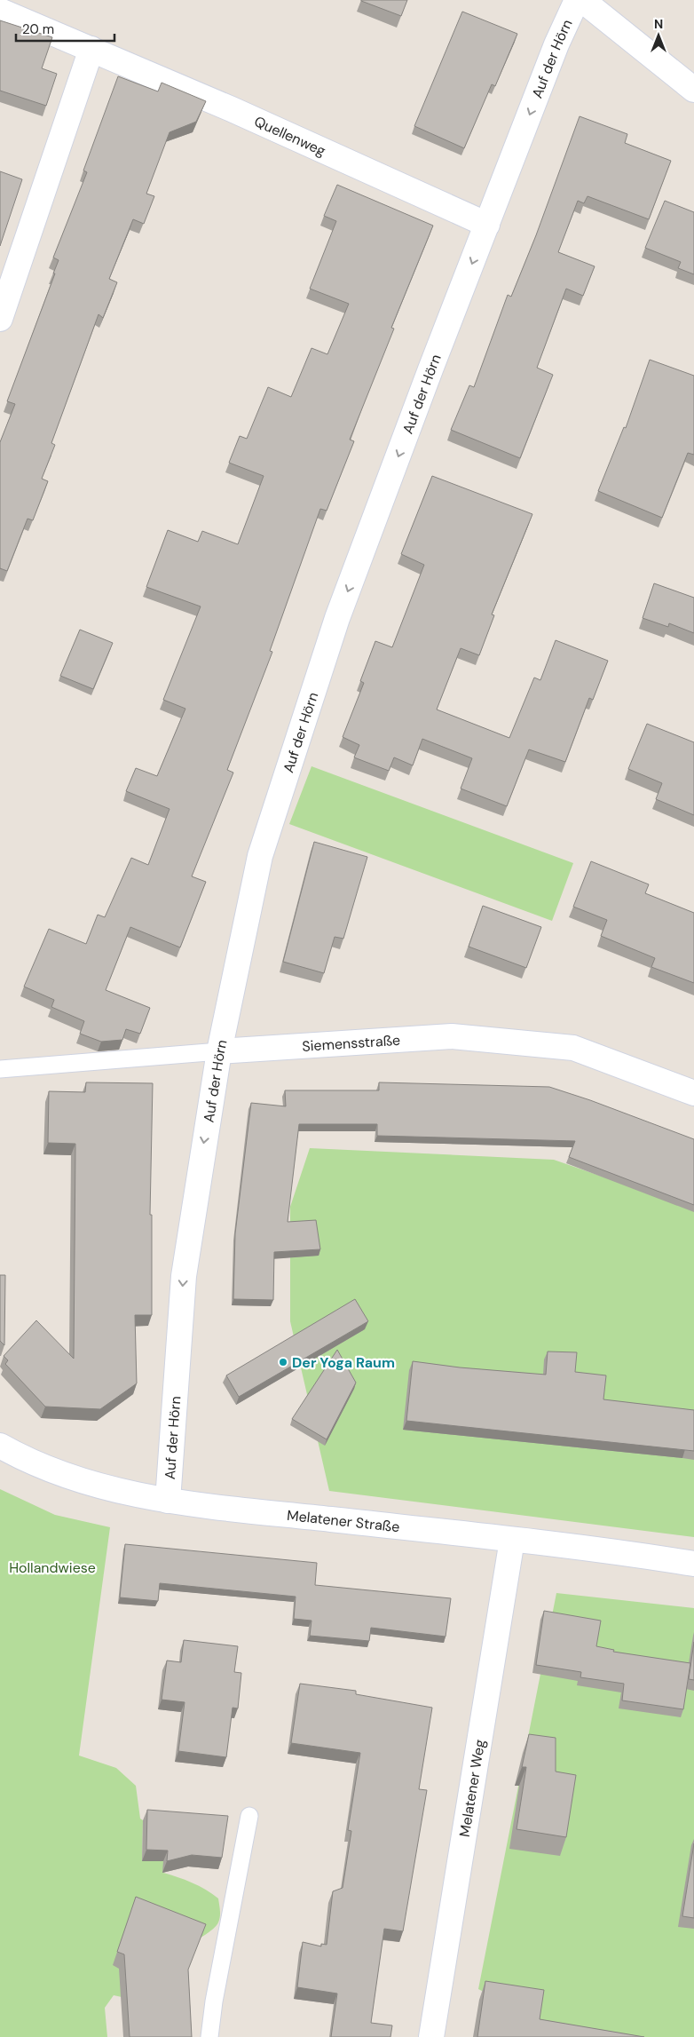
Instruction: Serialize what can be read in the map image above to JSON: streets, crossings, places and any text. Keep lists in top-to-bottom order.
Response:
{
  "streets": {
    "street": [
      "Auf der Hörn",
      "Quellenweg",
      "Siemensstraße",
      "Melatener Straße",
      "Melatener Weg"
    ]
  },
  "crossings": [
    ["Auf der Hörn", "Quellenweg"],
    ["Auf der Hörn", "Siemensstraße"],
    ["Auf der Hörn", "Melatener Straße"],
    ["Melatener Straße", "Melatener Weg"]
  ],
  "one_way": ["Auf der Hörn"],
  "parks": ["Hollandwiese"],
  "places": ["Der Yoga Raum"],
  "scale_bar": "20 m",
  "north": "top"
}
